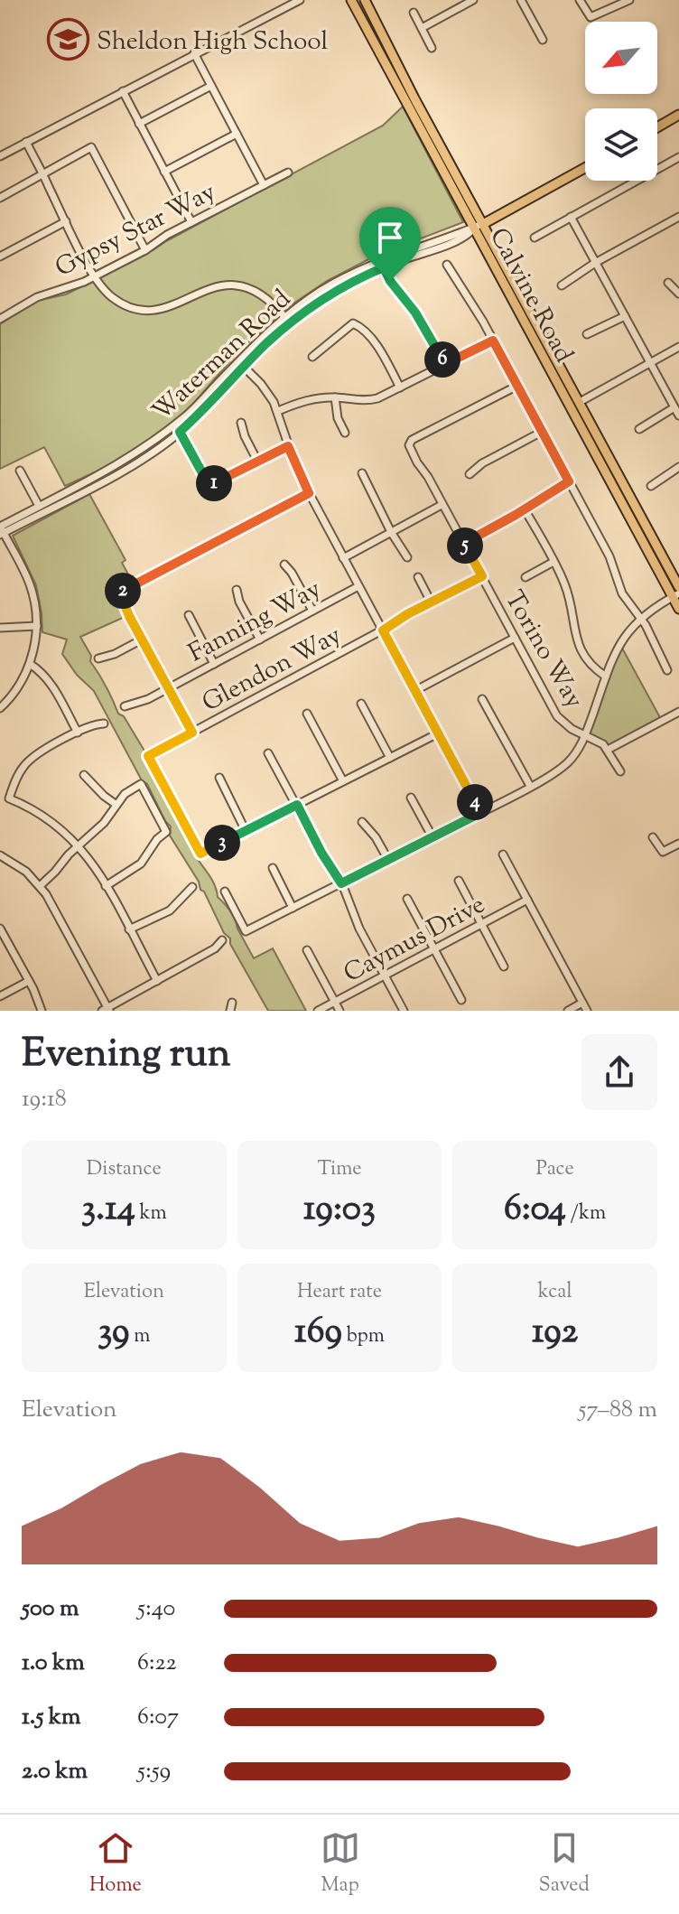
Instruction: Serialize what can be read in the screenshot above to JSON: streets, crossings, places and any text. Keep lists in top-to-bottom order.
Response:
{
  "streets": {
    "main road": ["Calvine Road", "Waterman Road"],
    "street": [
      "Gypsy Star Way",
      "Fanning Way",
      "Torino Way",
      "Glendon Way",
      "Caymus Drive"
    ]
  },
  "crossings": [
    ["Calvine Road", "Waterman Road"],
    ["Torino Way", "Glendon Way"]
  ],
  "places": {
    "school or university": ["Sheldon High School"]
  },
  "north": "bottom left",
  "page": {
    "pins": [
      "6",
      "1",
      "5",
      "2",
      "4",
      "3"
    ],
    "heading": ["Evening run", "19:18"],
    "stats": [
      ["Distance", "3.14 km"],
      ["Time", "19:03"],
      ["Pace", "6:04 /km"],
      ["Elevation", "39 m"],
      ["Heart rate", "169 bpm"],
      ["kcal", "192"]
    ],
    "chart": ["Elevation", "57–88 m"],
    "list": [
      {
        "name": "500 m",
        "note": "5:40"
      },
      {
        "name": "1.0 km",
        "note": "6:22"
      },
      {
        "name": "1.5 km",
        "note": "6:07"
      },
      {
        "name": "2.0 km",
        "note": "5:59"
      }
    ],
    "tabs": ["Home", "Map", "Saved"]
  }
}
